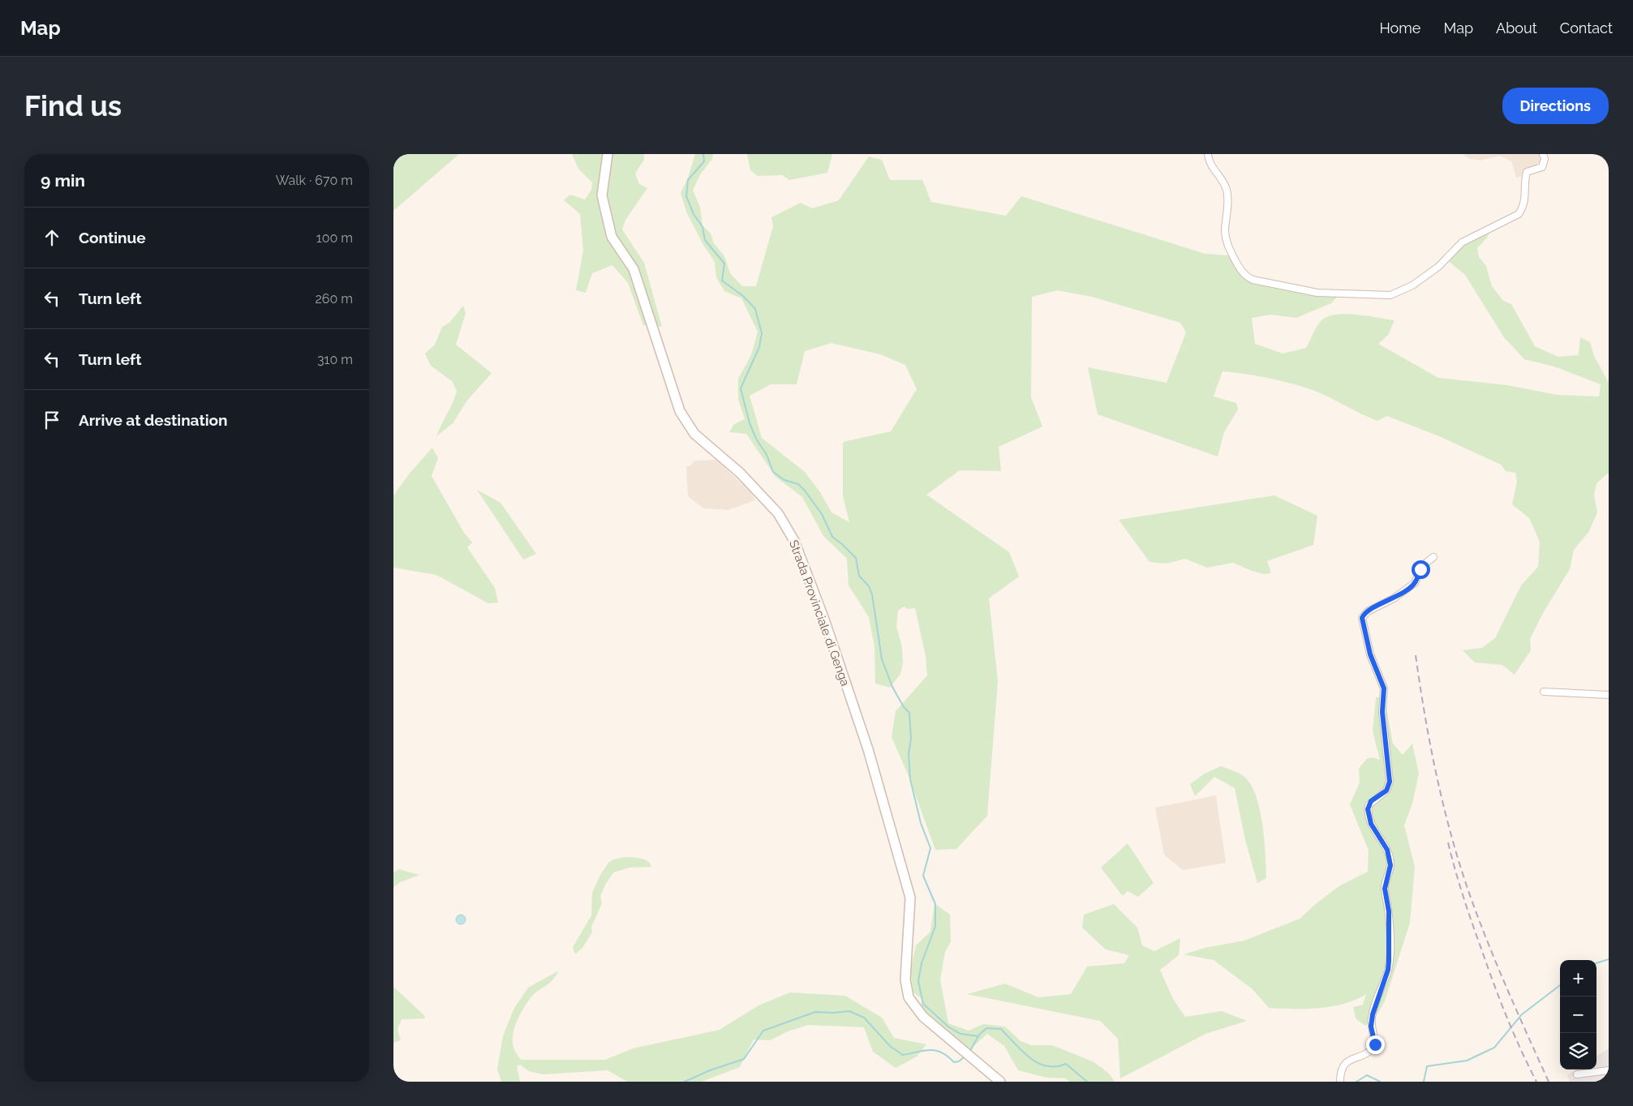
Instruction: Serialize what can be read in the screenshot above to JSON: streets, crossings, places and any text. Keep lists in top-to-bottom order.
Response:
{
  "streets": {
    "main road": ["Strada Provinciale di Genga"]
  },
  "page": {
    "header": "Map",
    "nav": [
      "Home",
      "Map",
      "About",
      "Contact"
    ],
    "buttons": "Directions",
    "title": "Find us",
    "heading": ["9 min", "Walk · 670 m"],
    "list": [
      ["Continue", "100 m"],
      ["Turn left", "260 m"],
      ["Turn left", "310 m"],
      "Arrive at destination"
    ],
    "map_buttons": ["+", "−"]
  }
}
